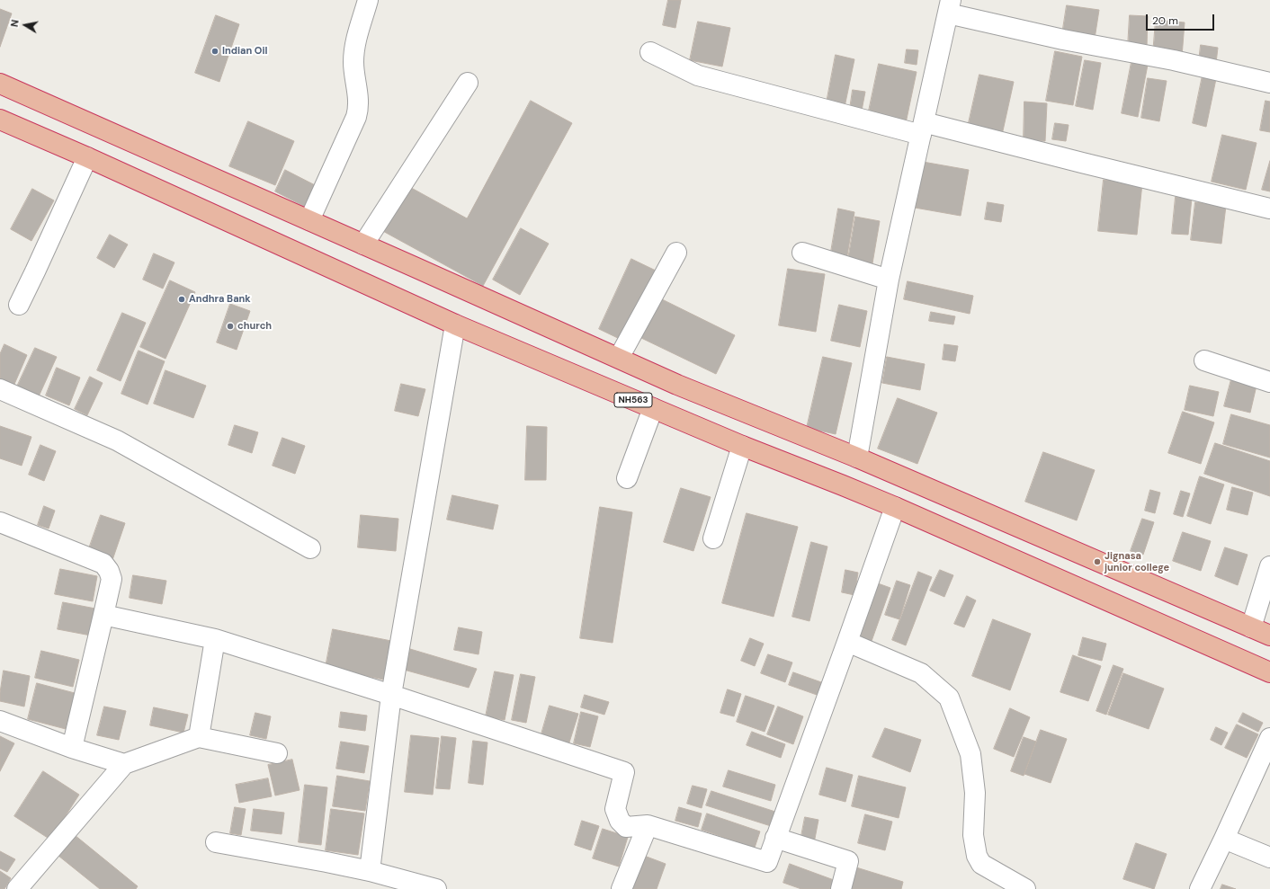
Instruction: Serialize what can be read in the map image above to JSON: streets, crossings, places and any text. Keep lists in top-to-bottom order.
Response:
{
  "streets": {
    "highway": ["NH563"]
  },
  "places": [
    "Indian Oil",
    "Andhra Bank",
    "church",
    "Jignasa junior college"
  ],
  "scale_bar": "20 m",
  "north": "left"
}
